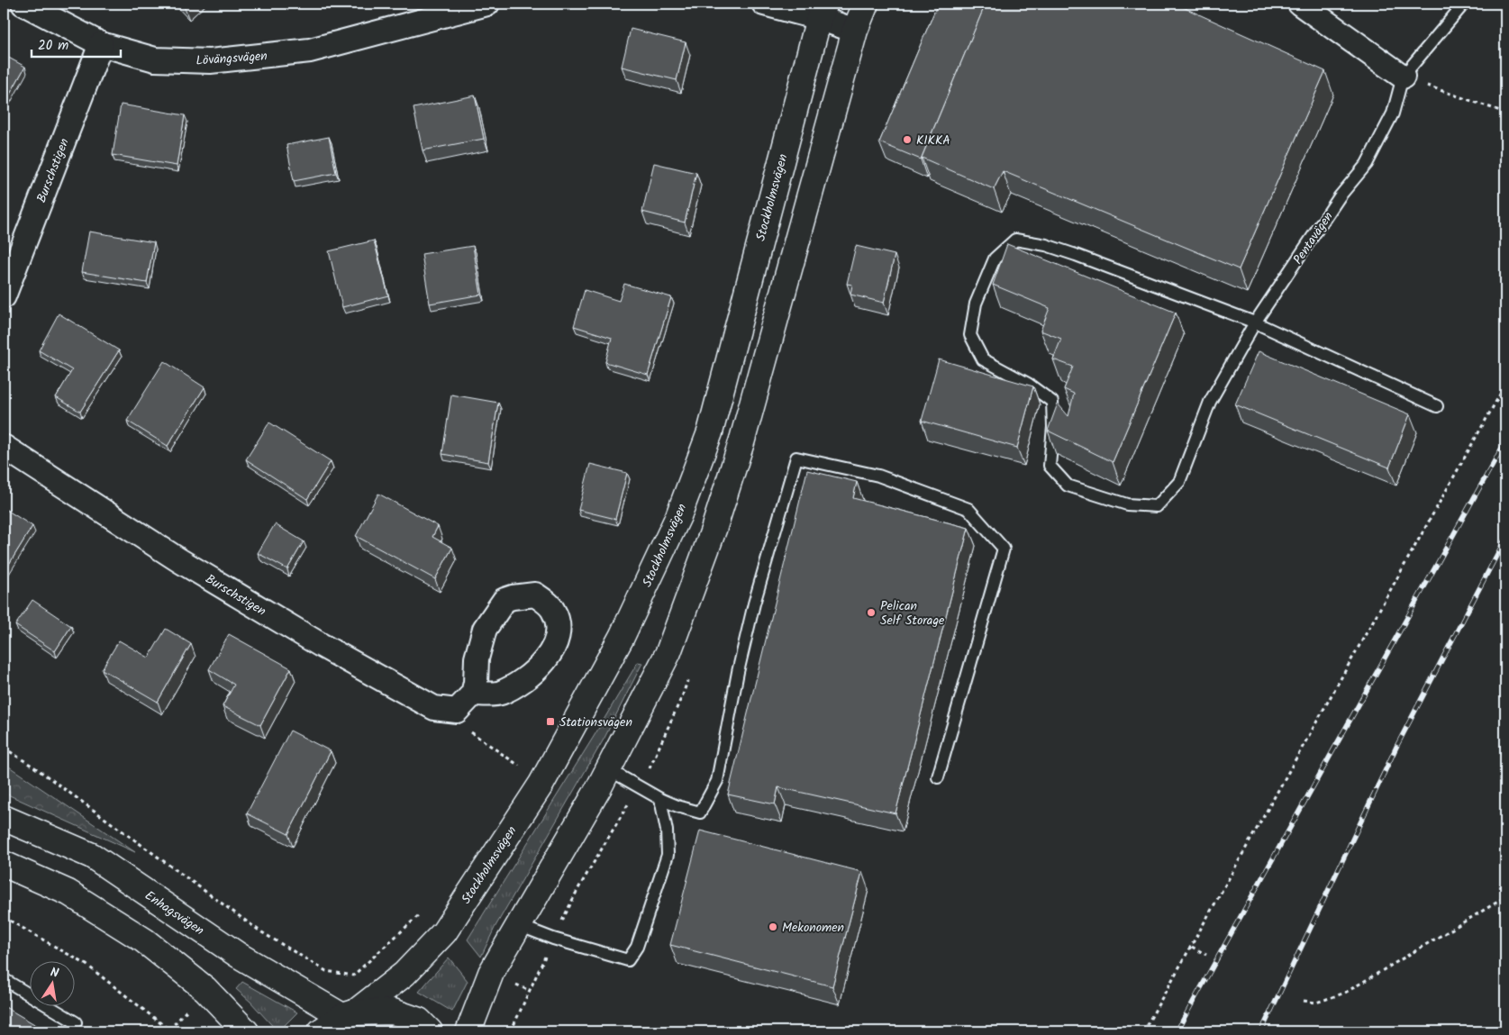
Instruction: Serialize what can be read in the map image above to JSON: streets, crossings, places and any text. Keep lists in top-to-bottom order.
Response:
{
  "streets": {
    "main road": ["Stockholmsvägen", "Enhagsvägen"],
    "street": ["Lövängsvägen", "Burschstigen"],
    "lane": ["Pentavägen"]
  },
  "crossings": [
    ["Lövängsvägen", "Burschstigen"],
    ["Stockholmsvägen", "Enhagsvägen"]
  ],
  "places": {
    "other": ["KIKKA", "Pelican Self Storage", "Mekonomen"],
    "transit": ["Stationsvägen"]
  },
  "scale_bar": "20 m",
  "north": "top"
}
